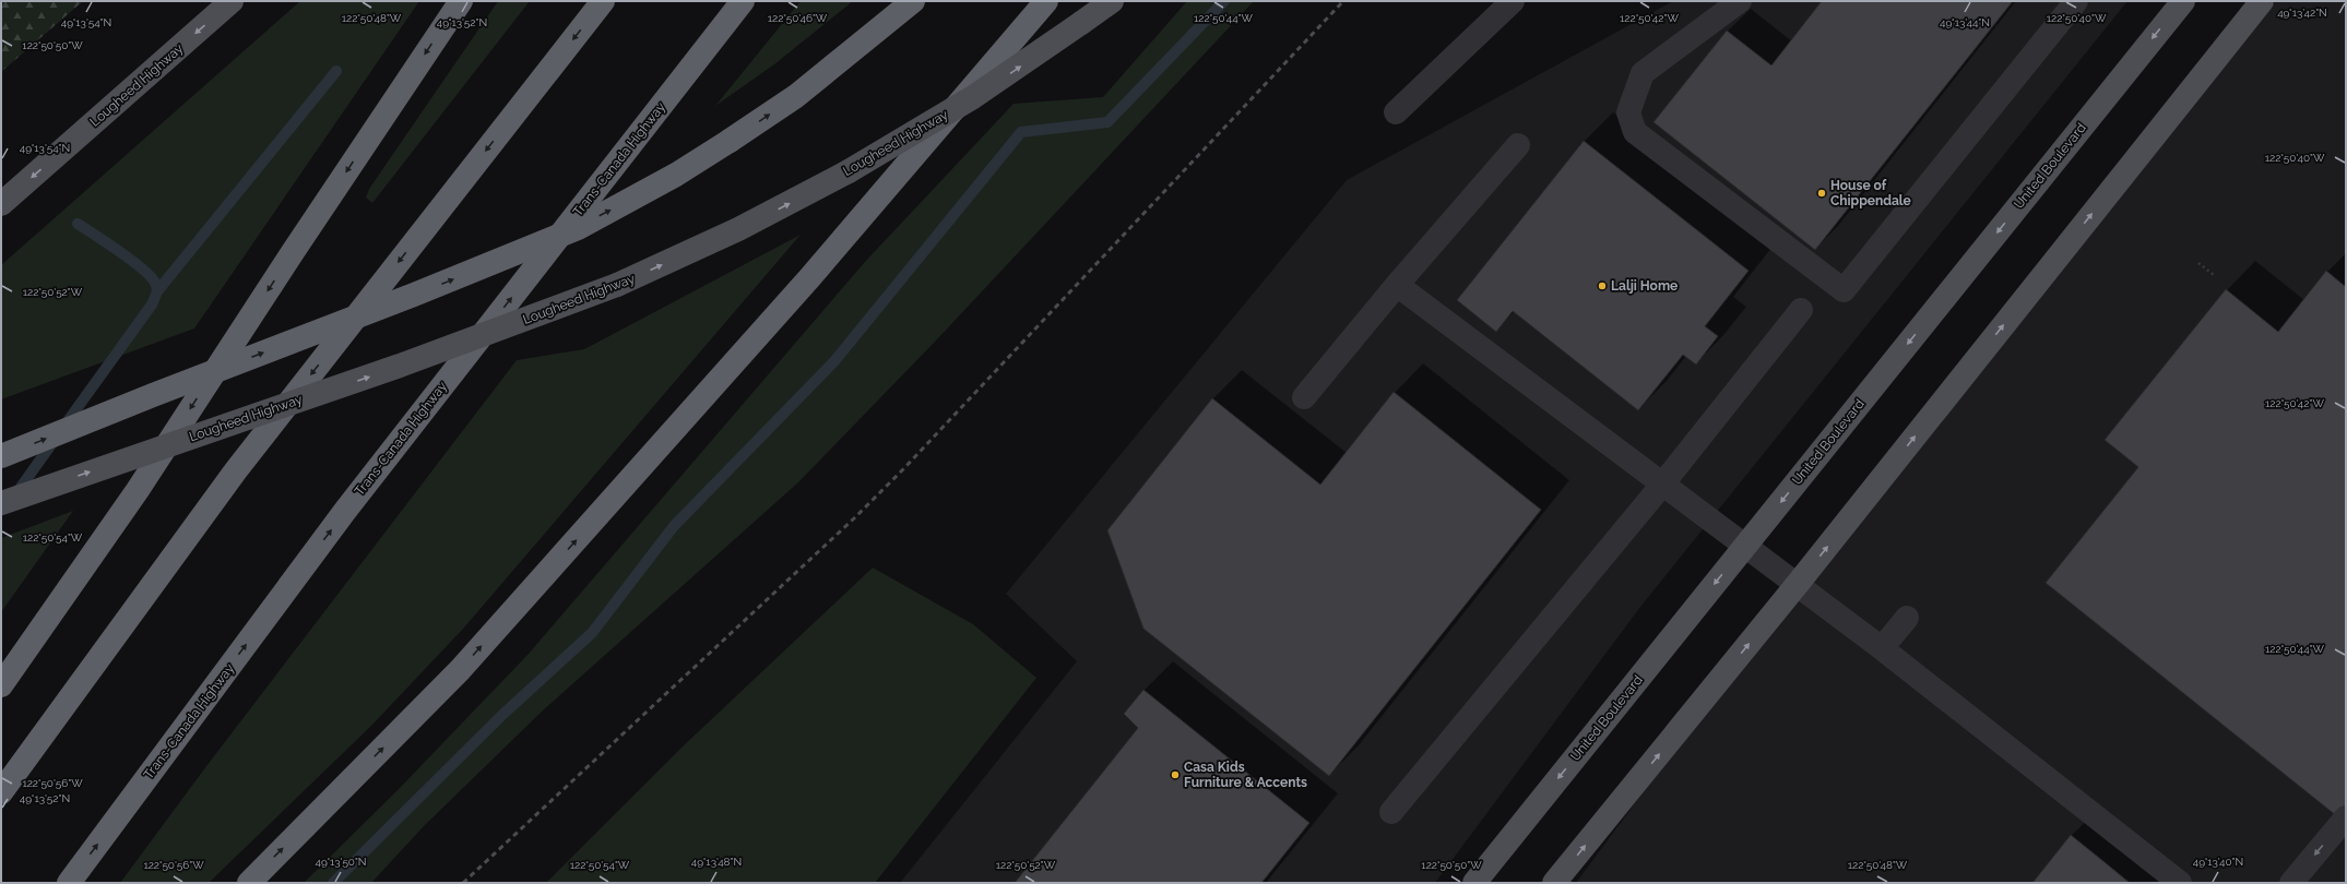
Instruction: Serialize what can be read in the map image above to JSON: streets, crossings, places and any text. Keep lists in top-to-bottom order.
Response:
{
  "streets": {
    "highway": ["Trans-Canada Highway"],
    "main road": ["Lougheed Highway", "United Boulevard"]
  },
  "places": ["House of Chippendale", "Lalji Home", "Casa Kids Furniture & Accents"],
  "coordinates": [
    "49°13'42\"N",
    "122°50'48\"W",
    "122°50'46\"W",
    "122°50'44\"W",
    "122°50'42\"W",
    "122°50'40\"W",
    "49°13'54\"N",
    "49°13'52\"N",
    "49°13'44\"N",
    "122°50'50\"W",
    "122°50'52\"W",
    "122°50'54\"W",
    "122°50'56\"W",
    "49°13'50\"N",
    "49°13'48\"N",
    "49°13'40\"N"
  ]
}
